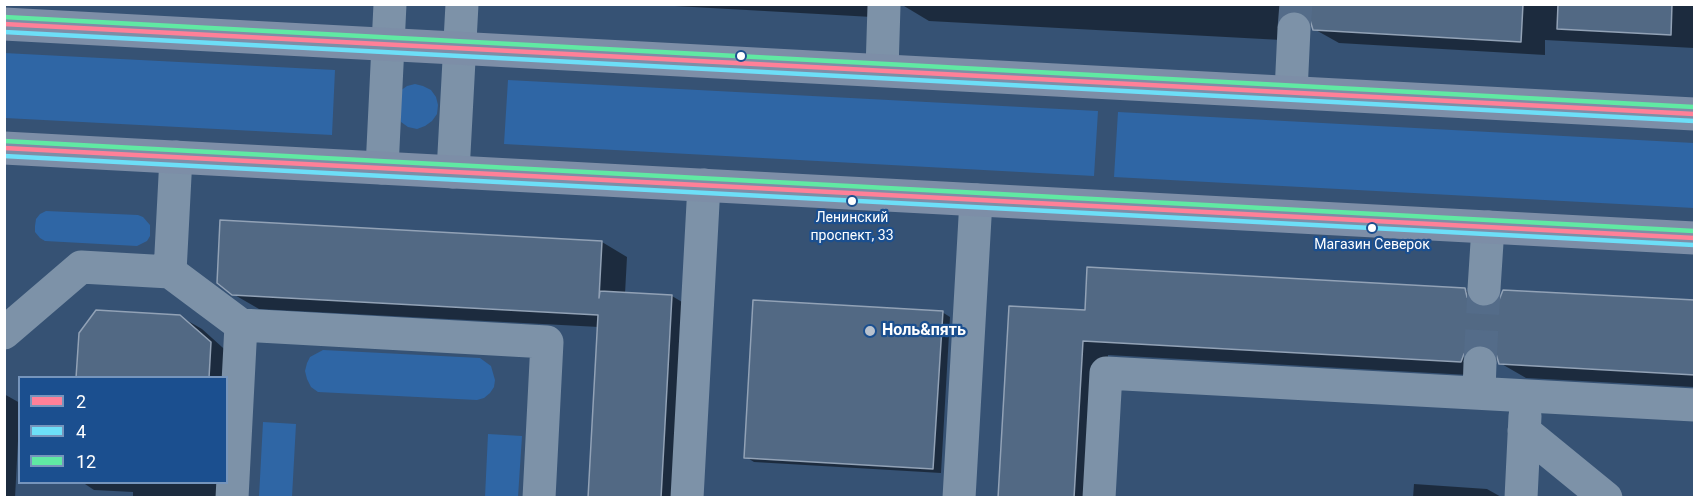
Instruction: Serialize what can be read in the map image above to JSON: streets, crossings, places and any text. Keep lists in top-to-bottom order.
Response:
{
  "places": ["Ленинский проспект, 33", "Магазин Северок", "Ноль&пять"],
  "lines": ["transit line 12", "transit line 2", "transit line 4"],
  "legend": ["2", "4", "12"]
}
